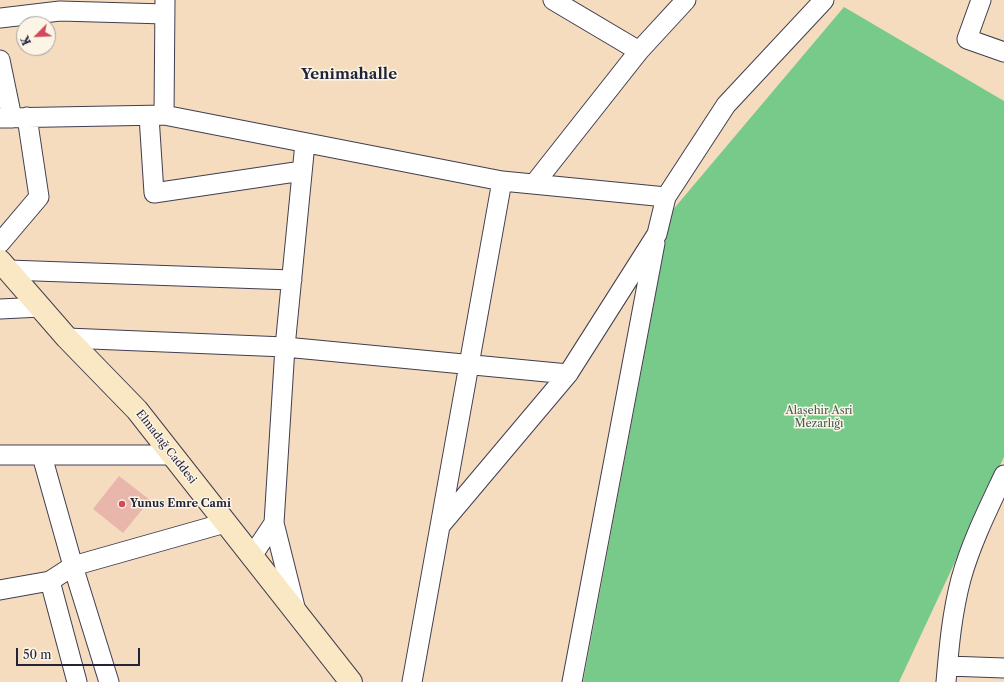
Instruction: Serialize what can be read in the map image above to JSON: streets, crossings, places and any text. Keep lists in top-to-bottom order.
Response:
{
  "streets": {
    "street": ["Elmadağ Caddesi"]
  },
  "districts": ["Yenimahalle"],
  "parks": ["Alaşehir Asri Mezarlığı"],
  "places": ["Yunus Emre Cami"],
  "scale_bar": "50 m",
  "north": "bottom left"
}
